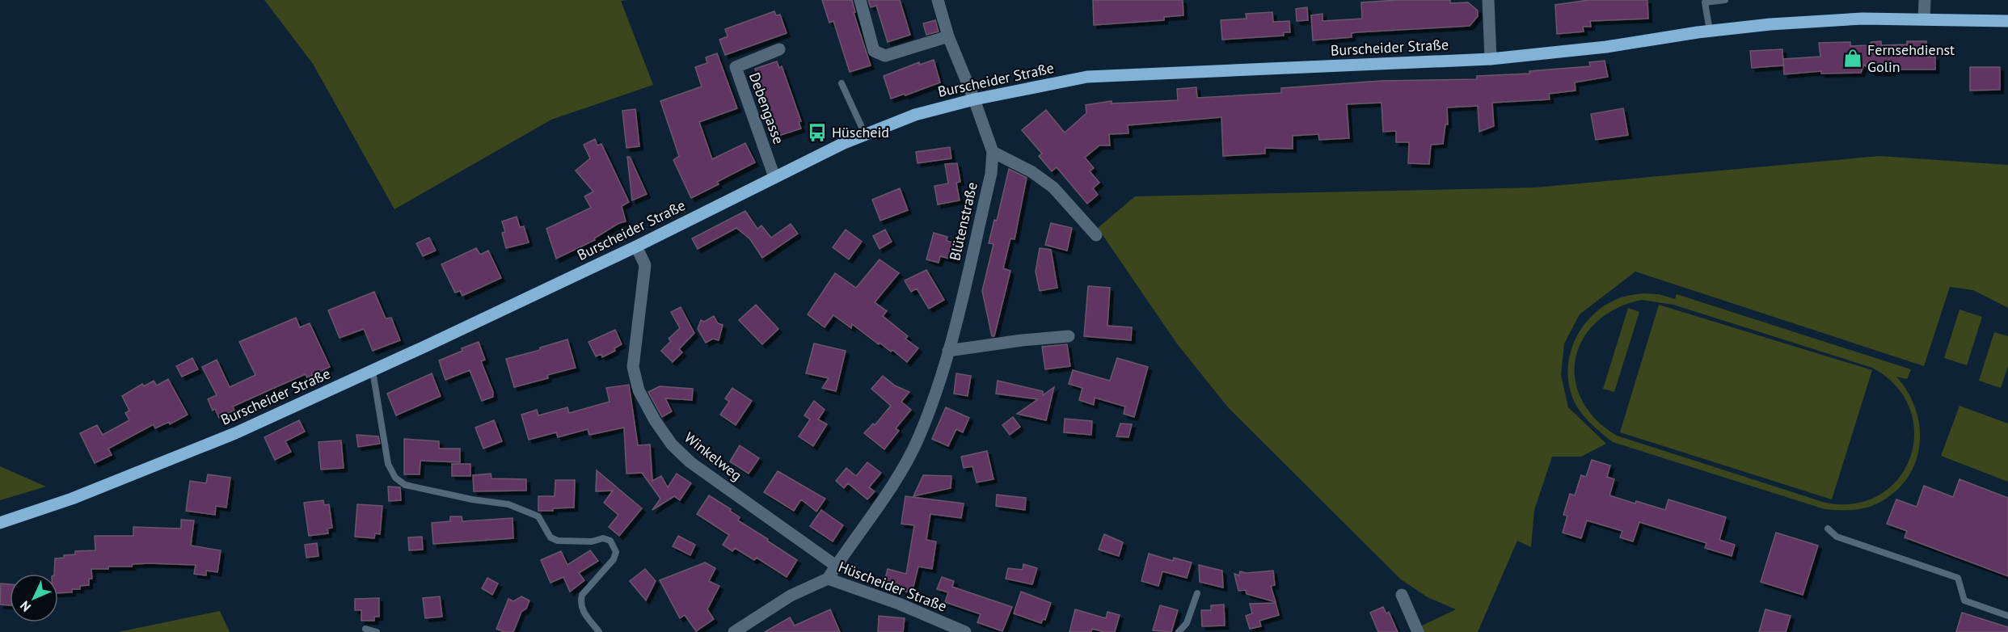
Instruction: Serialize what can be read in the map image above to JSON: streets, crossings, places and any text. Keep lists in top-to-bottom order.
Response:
{
  "streets": {
    "main road": ["Burscheider Straße"],
    "street": [
      "Debengasse",
      "Blütenstraße",
      "Winkelweg",
      "Hüscheider Straße"
    ]
  },
  "crossings": [
    ["Burscheider Straße", "Debengasse"],
    ["Burscheider Straße", "Blütenstraße"],
    ["Burscheider Straße", "Winkelweg"],
    ["Blütenstraße", "Winkelweg"],
    ["Blütenstraße", "Hüscheider Straße"]
  ],
  "places": {
    "shop": ["Fernsehdienst Golin"],
    "bus stop": ["Hüscheid"]
  },
  "north": "bottom left"
}
